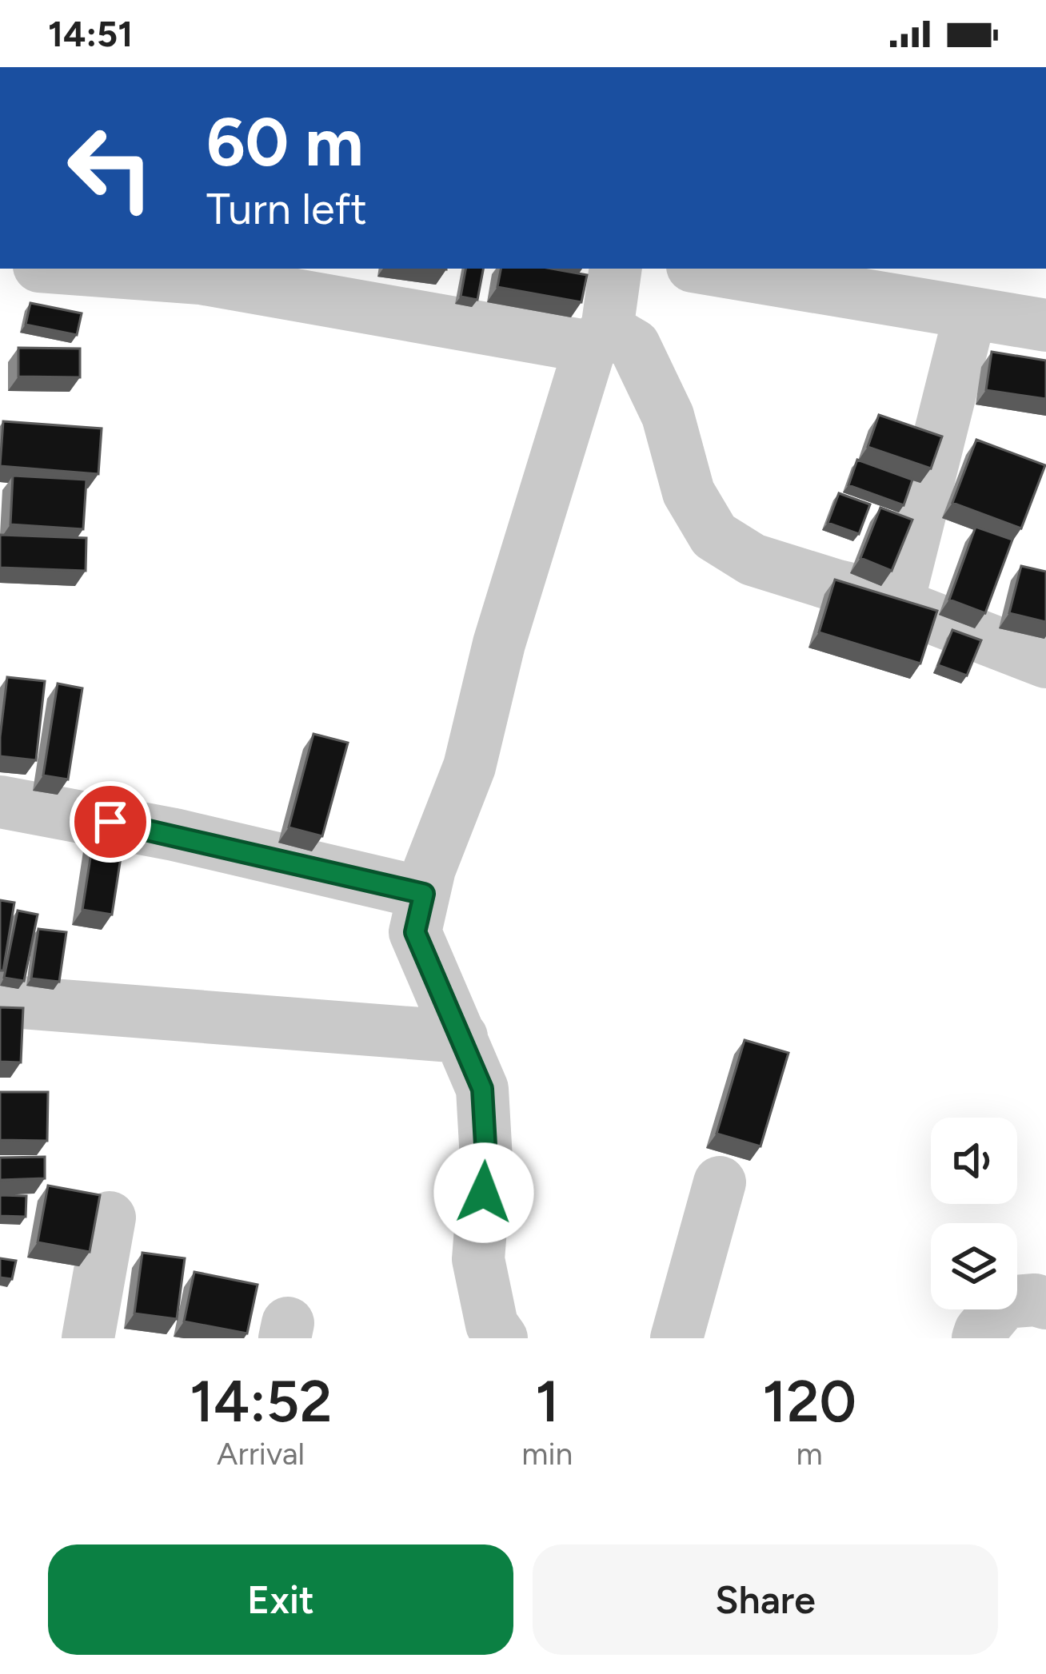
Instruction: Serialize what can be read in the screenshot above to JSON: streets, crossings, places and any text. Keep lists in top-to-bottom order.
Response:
{
  "page": {
    "status": "14:51",
    "turn": ["60 m", "Turn left"],
    "eta": [
      "14:52",
      "Arrival",
      "1",
      "min",
      "120",
      "m"
    ],
    "buttons": ["Exit", "Share"]
  }
}
